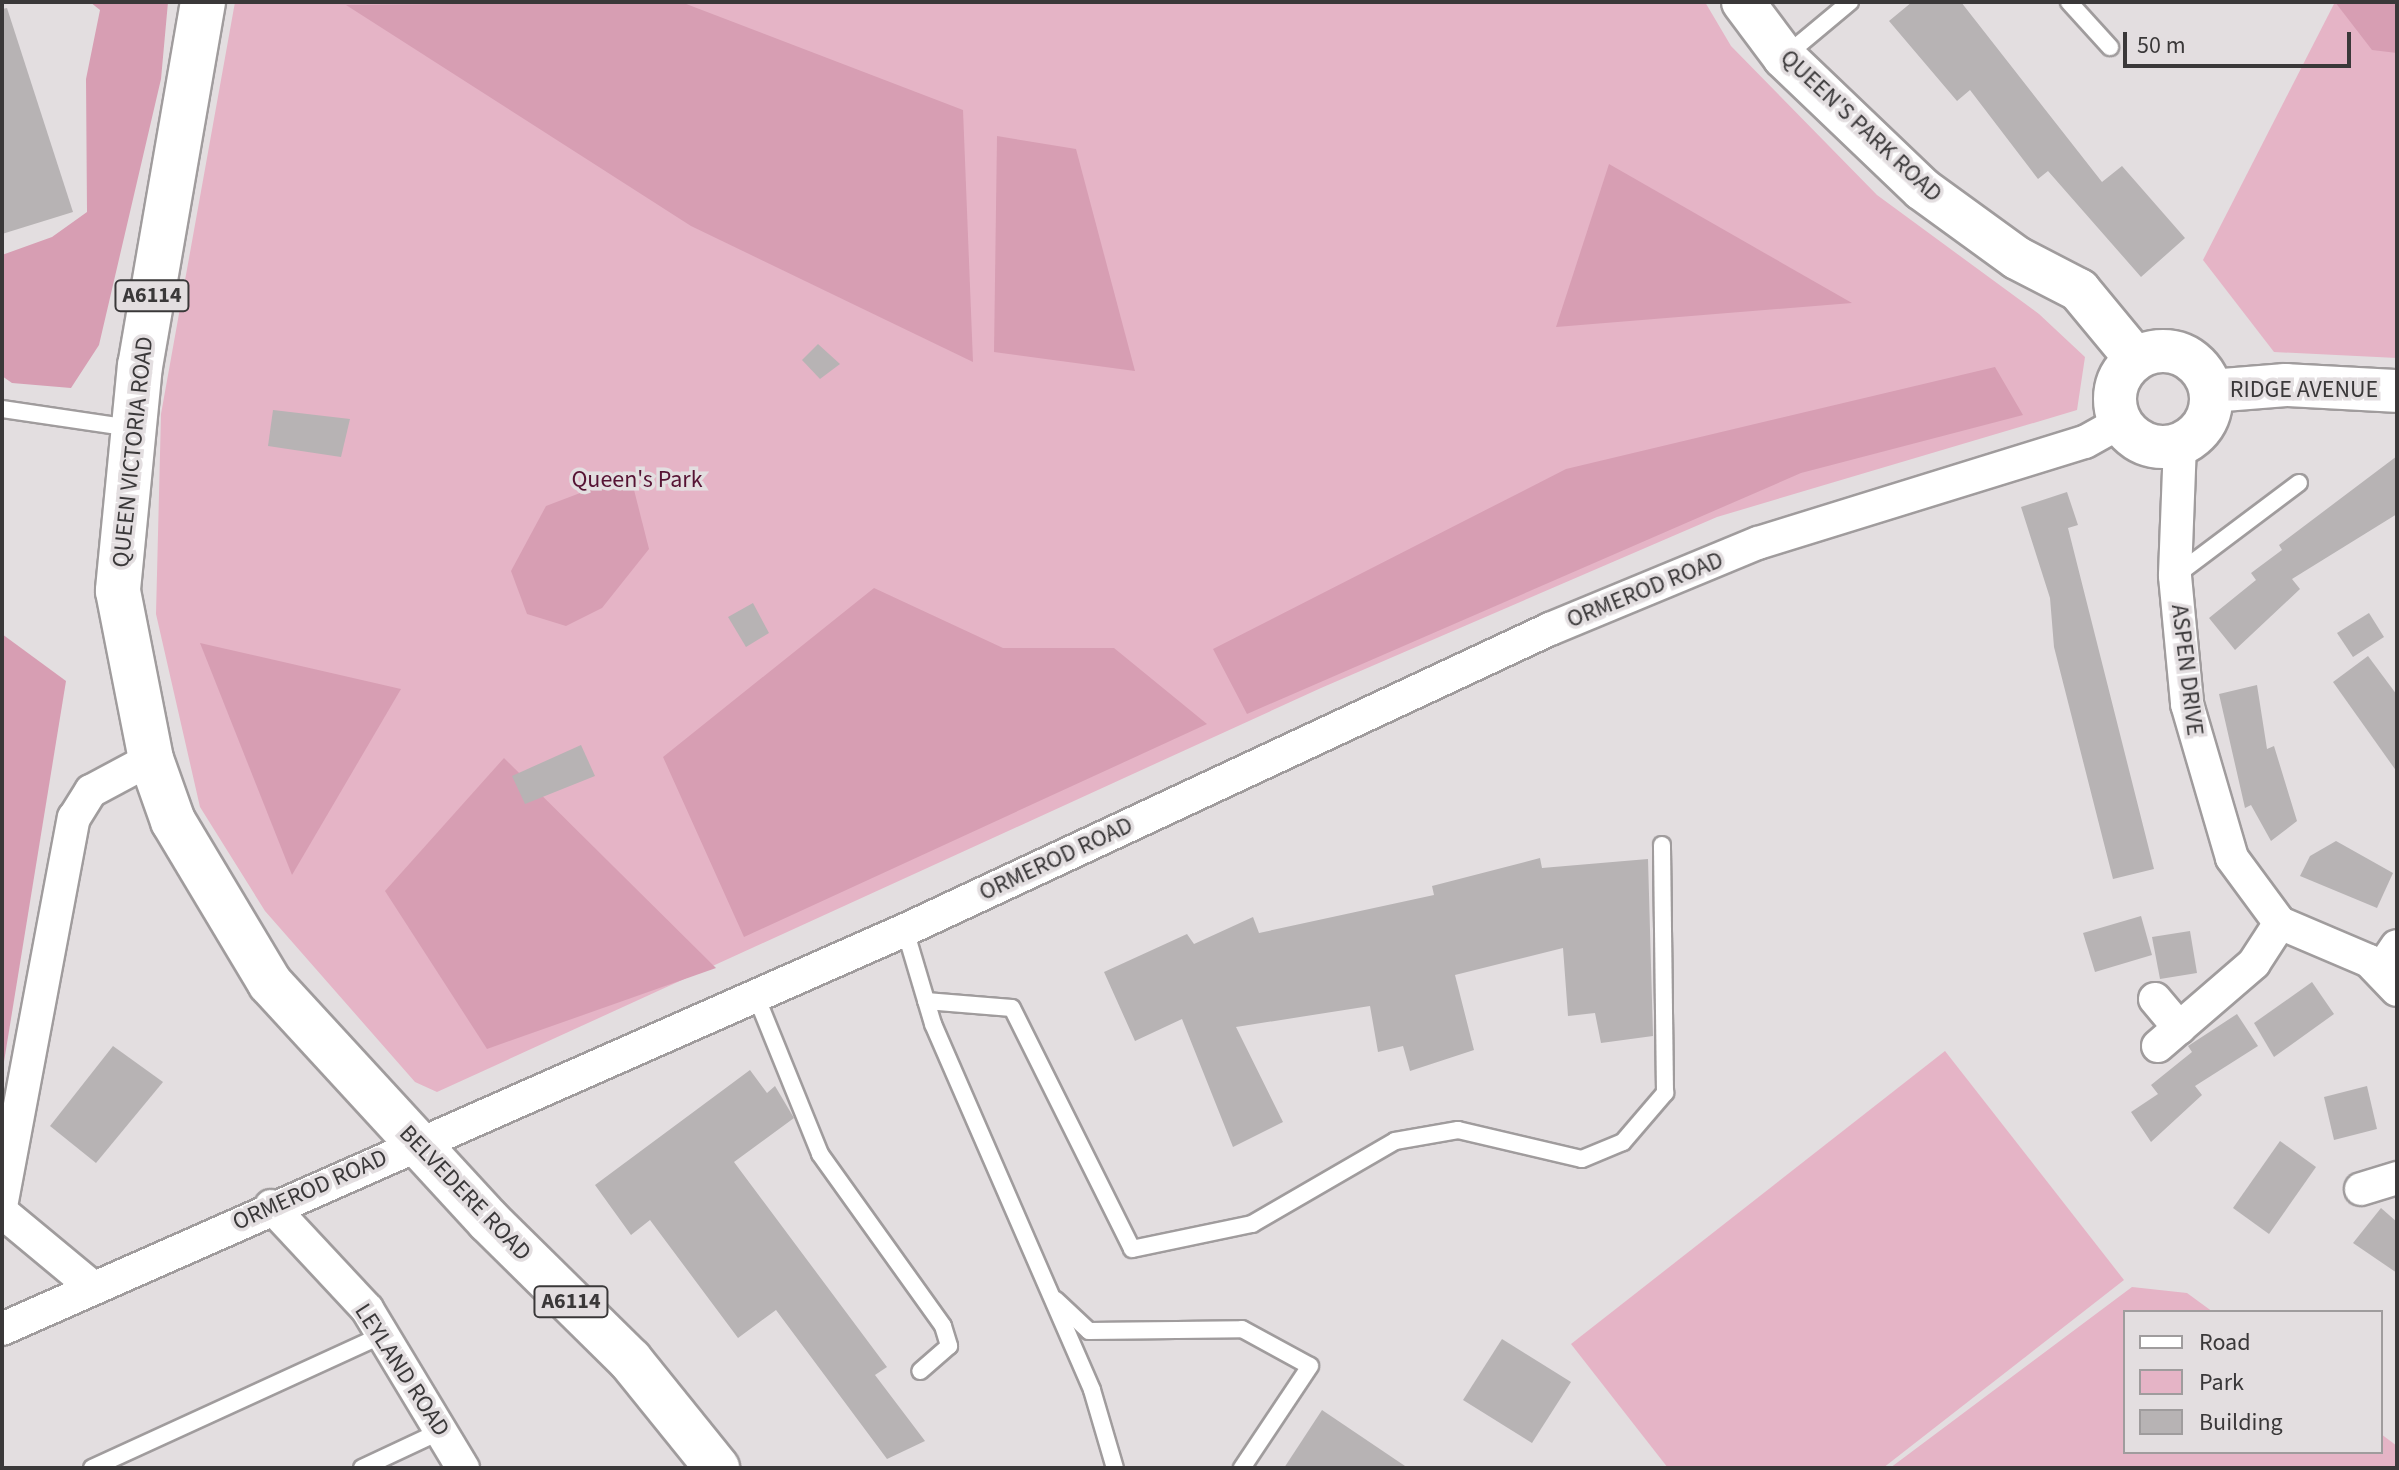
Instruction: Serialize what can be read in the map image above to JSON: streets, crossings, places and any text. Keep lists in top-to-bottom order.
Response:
{
  "streets": {
    "highway": ["A6114", "QUEEN VICTORIA ROAD", "BELVEDERE ROAD"],
    "street": [
      "QUEEN'S PARK ROAD",
      "RIDGE AVENUE",
      "ORMEROD ROAD",
      "ASPEN DRIVE",
      "LEYLAND ROAD"
    ]
  },
  "crossings": [
    ["QUEEN'S PARK ROAD", "RIDGE AVENUE"],
    ["QUEEN'S PARK ROAD", "ORMEROD ROAD"],
    ["QUEEN'S PARK ROAD", "ASPEN DRIVE"],
    ["RIDGE AVENUE", "ORMEROD ROAD"],
    ["RIDGE AVENUE", "ASPEN DRIVE"],
    ["QUEEN VICTORIA ROAD", "BELVEDERE ROAD"],
    ["ORMEROD ROAD", "ASPEN DRIVE"],
    ["ORMEROD ROAD", "BELVEDERE ROAD"],
    ["ORMEROD ROAD", "LEYLAND ROAD"]
  ],
  "parks": ["Queen's Park"],
  "legend": ["Road", "Park", "Building"],
  "scale_bar": "50 m"
}
